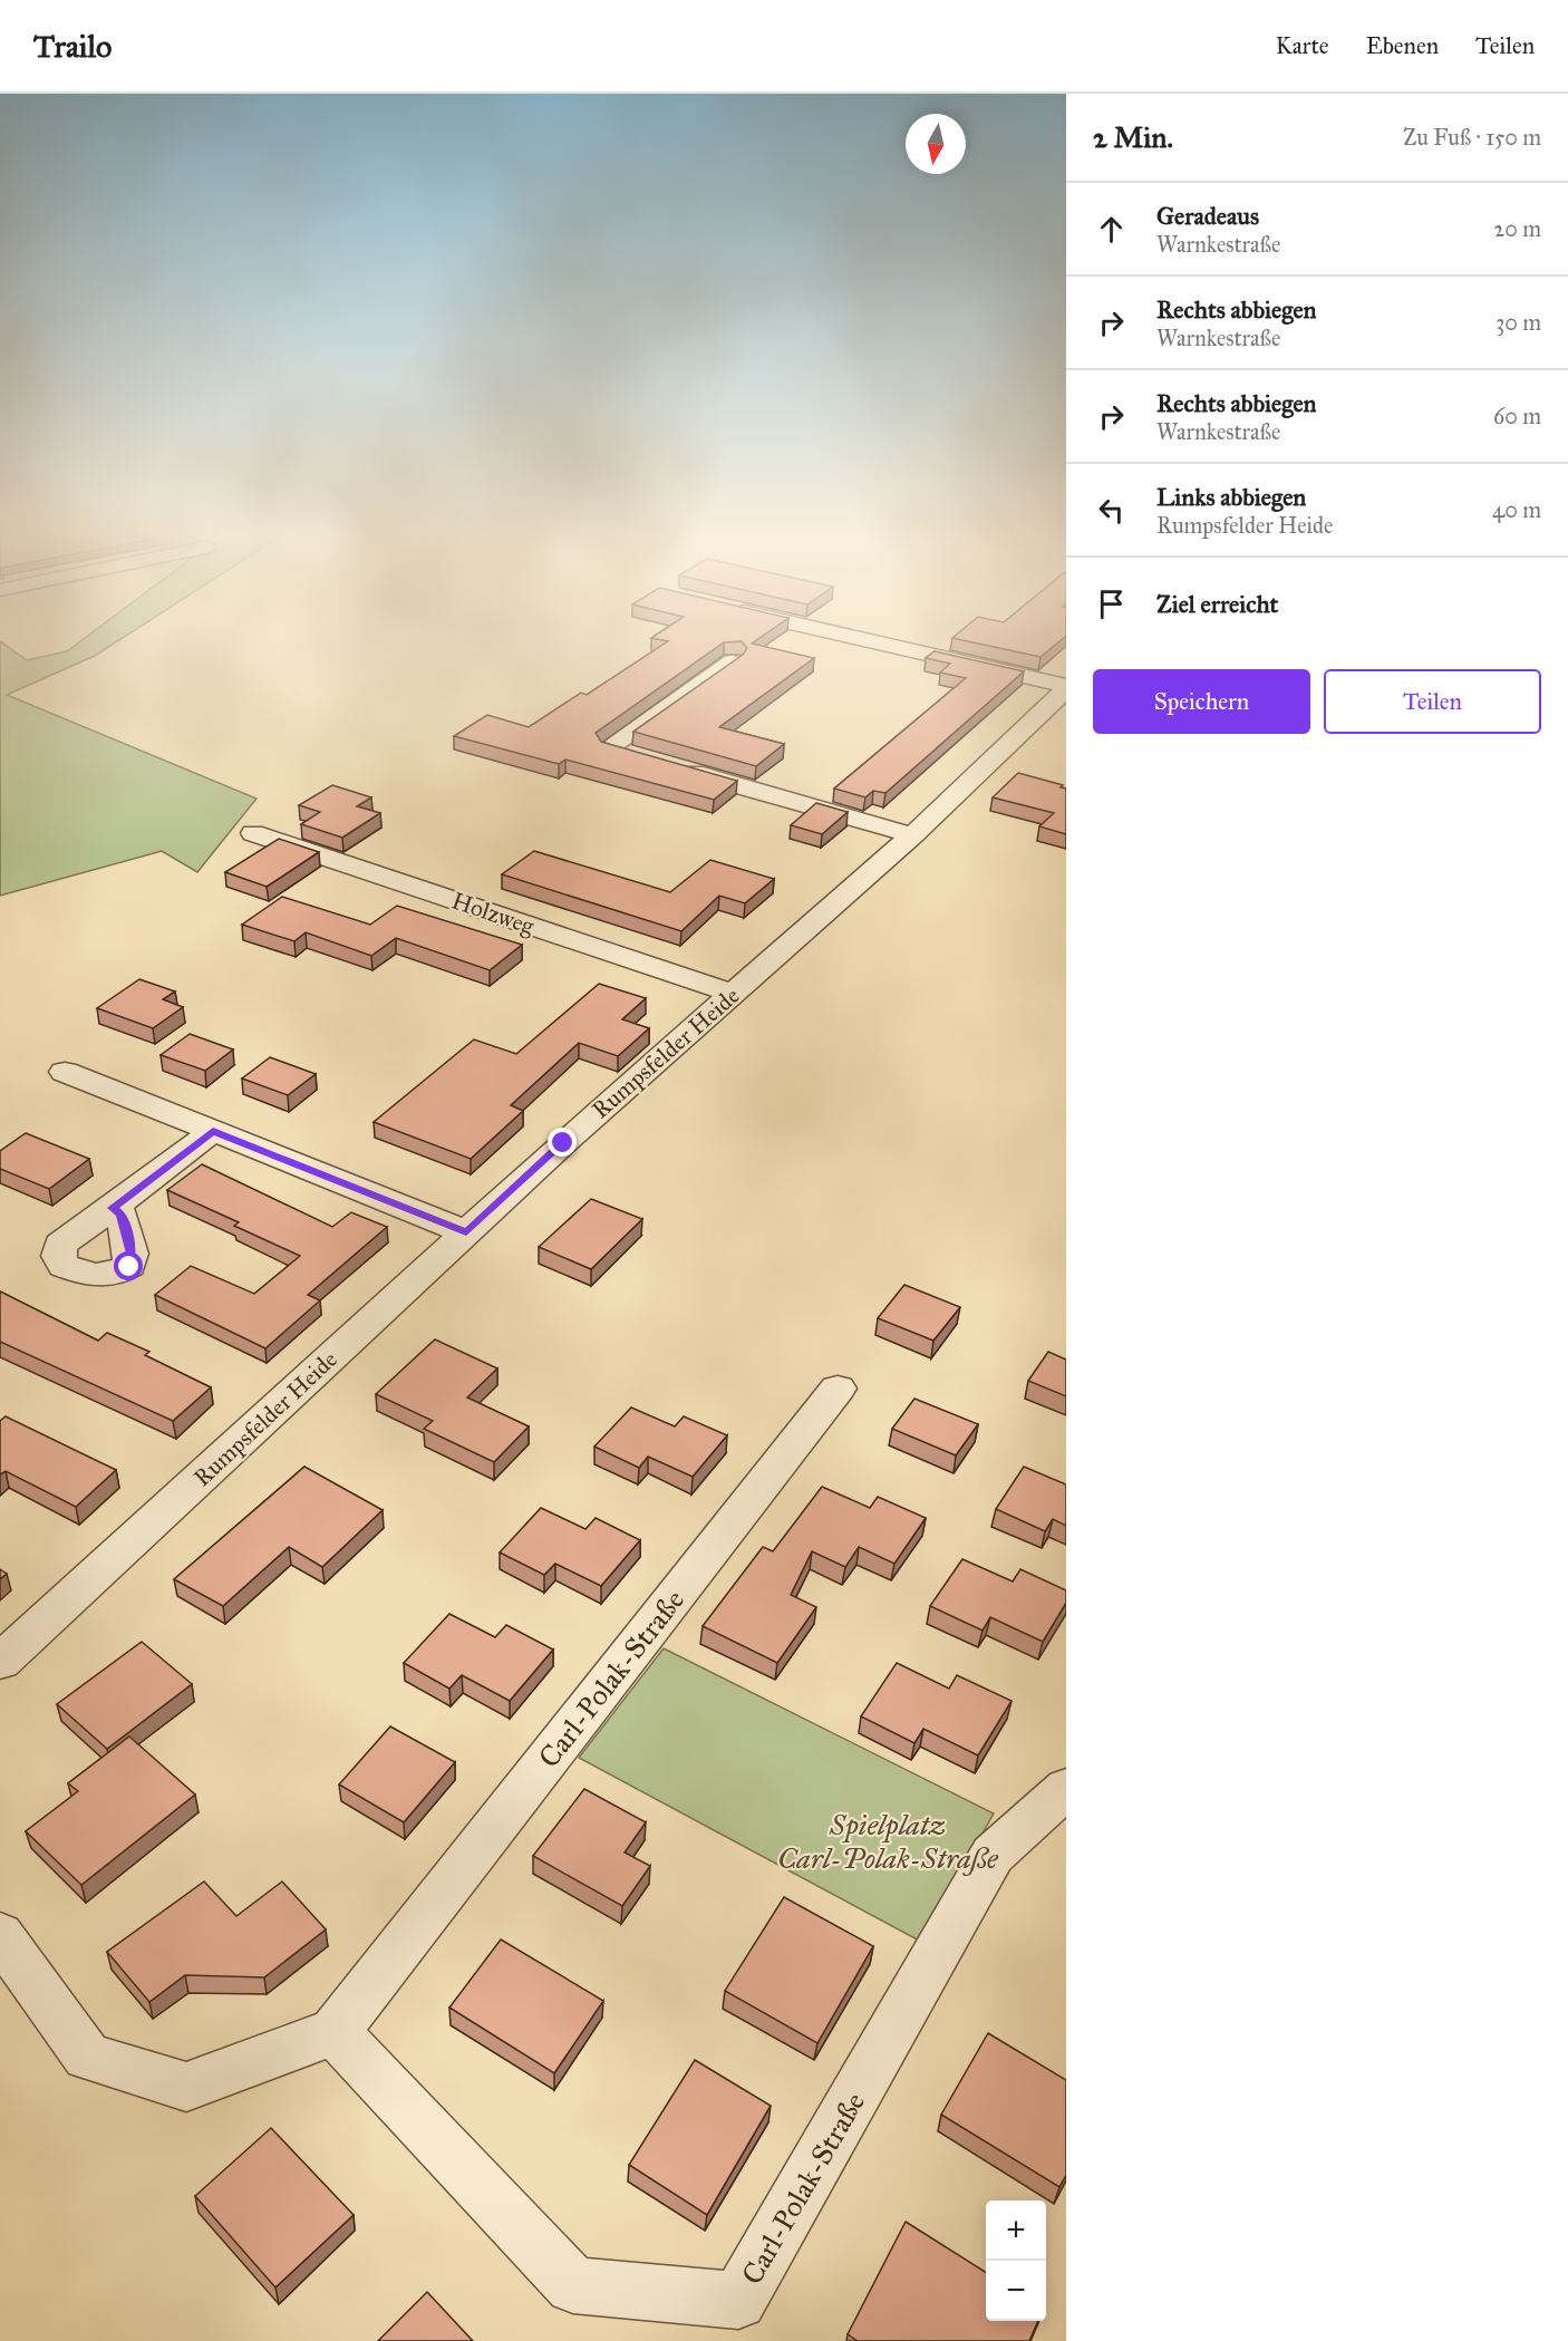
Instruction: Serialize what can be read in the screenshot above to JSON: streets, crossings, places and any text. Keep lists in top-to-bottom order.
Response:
{
  "streets": {
    "street": ["Holzweg", "Rumpsfelder Heide", "Carl-Polak-Straße"]
  },
  "crossings": [
    ["Holzweg", "Rumpsfelder Heide"]
  ],
  "parks": ["Spielplatz Carl-Polak-Straße"],
  "north": "bottom",
  "page": {
    "header": "Trailo",
    "nav": ["Karte", "Ebenen", "Teilen"],
    "heading": ["2 Min.", "Zu Fuß · 150 m"],
    "list": [
      ["Geradeaus", "Warnkestraße", "20 m"],
      ["Rechts abbiegen", "Warnkestraße", "30 m"],
      ["Rechts abbiegen", "Warnkestraße", "60 m"],
      ["Links abbiegen", "Rumpsfelder Heide", "40 m"],
      "Ziel erreicht"
    ],
    "buttons": ["Speichern", "Teilen"],
    "map_buttons": ["+", "−"]
  }
}
